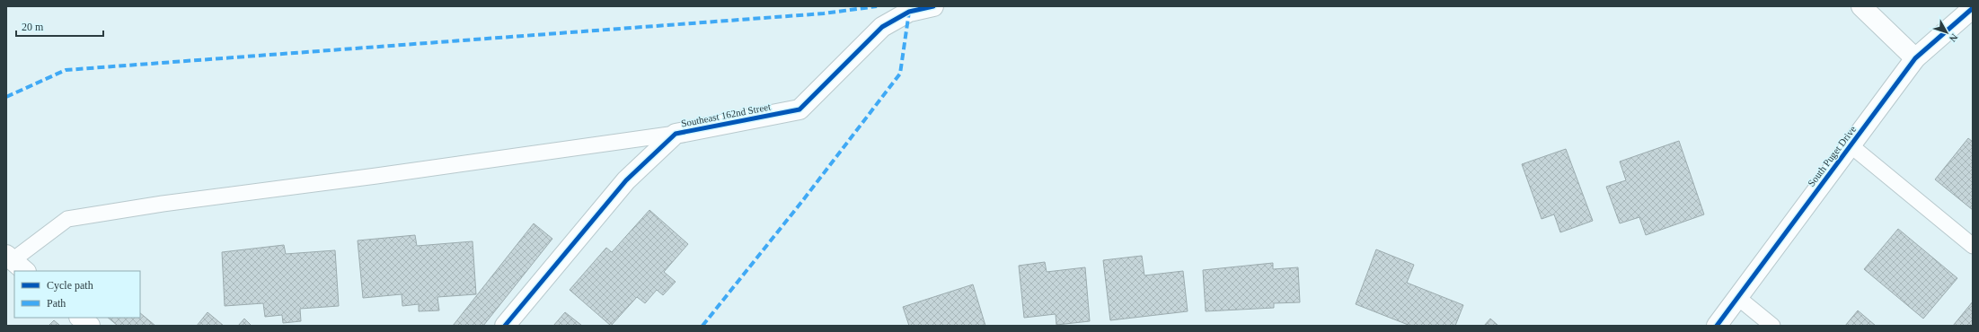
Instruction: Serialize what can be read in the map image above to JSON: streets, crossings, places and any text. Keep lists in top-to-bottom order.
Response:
{
  "streets": {
    "street": ["Southeast 162nd Street", "South Puget Drive"]
  },
  "legend": ["Cycle path", "Path"],
  "scale_bar": "20 m",
  "north": "bottom right"
}
